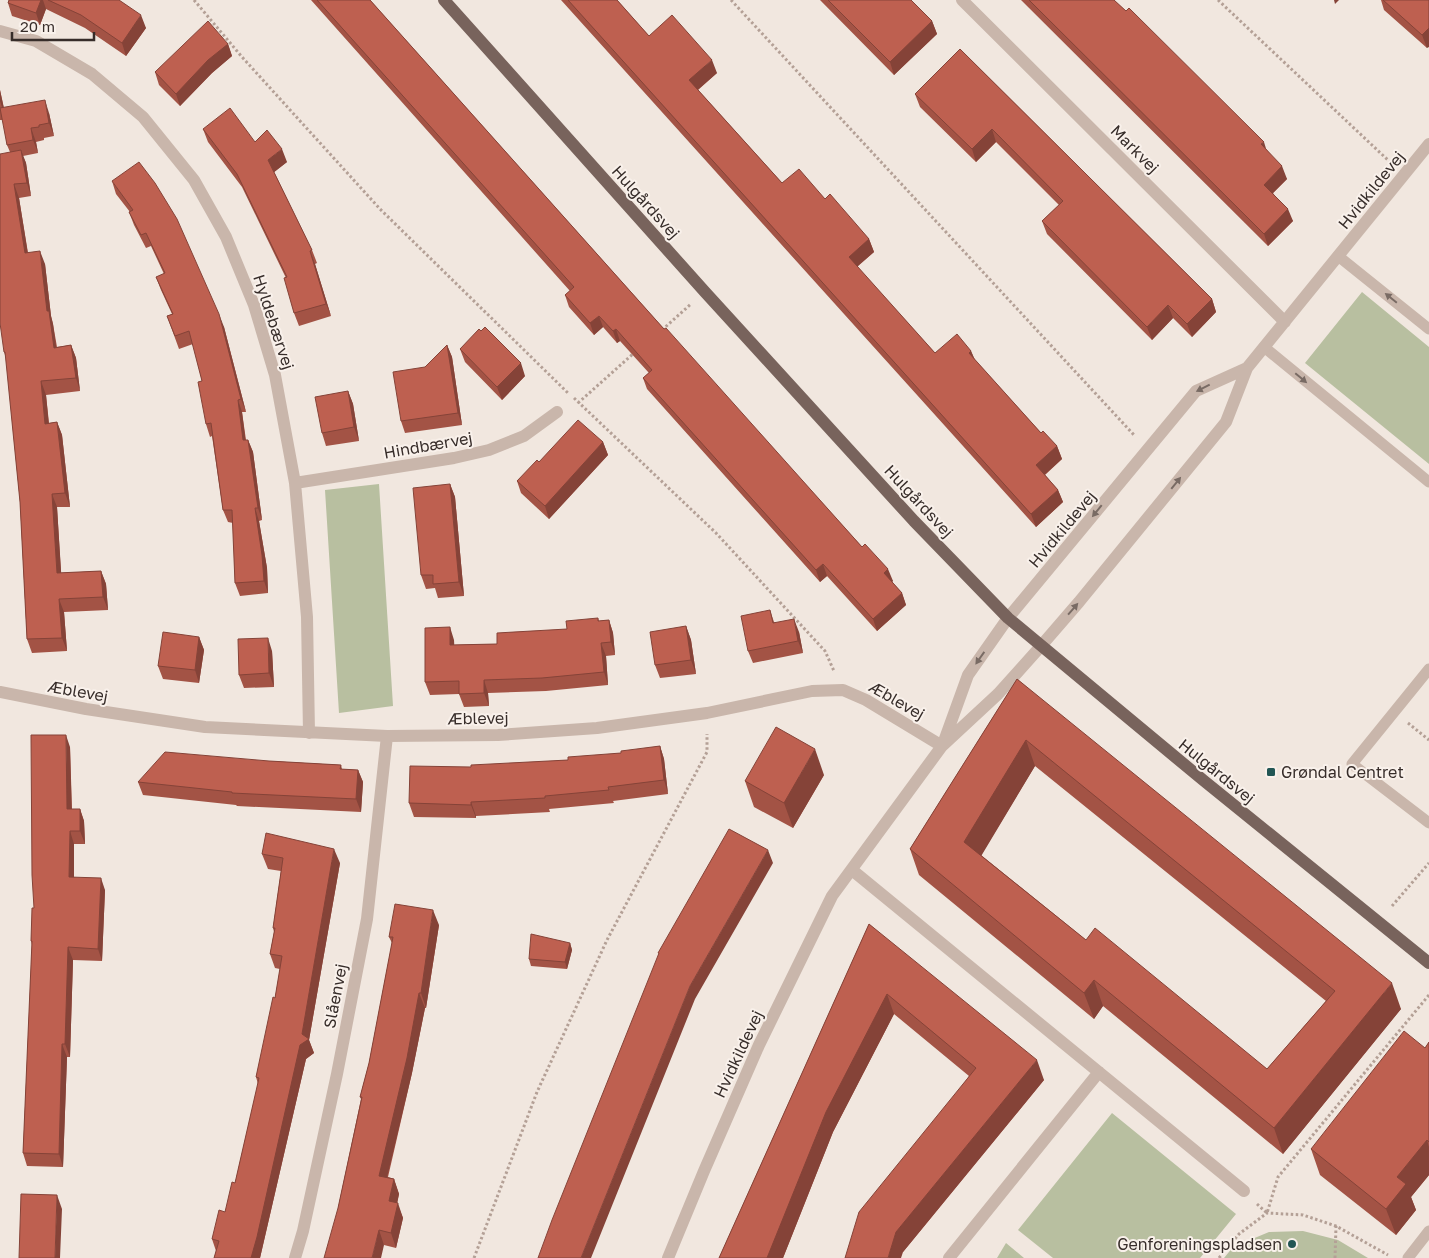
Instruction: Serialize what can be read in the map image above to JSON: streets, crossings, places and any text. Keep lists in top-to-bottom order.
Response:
{
  "streets": {
    "main road": ["Hulgårdsvej"],
    "street": [
      "Markvej",
      "Hvidkildevej",
      "Hyldebærvej",
      "Hindbærvej",
      "Æblevej",
      "Slåenvej"
    ]
  },
  "crossings": [
    ["Markvej", "Hvidkildevej"],
    ["Hvidkildevej", "Hulgårdsvej"],
    ["Hvidkildevej", "Æblevej"],
    ["Hyldebærvej", "Hindbærvej"],
    ["Hyldebærvej", "Æblevej"],
    ["Æblevej", "Slåenvej"]
  ],
  "places": {
    "transit": ["Grøndal Centret"],
    "other": ["Genforeningspladsen"]
  },
  "scale_bar": "20 m"
}
